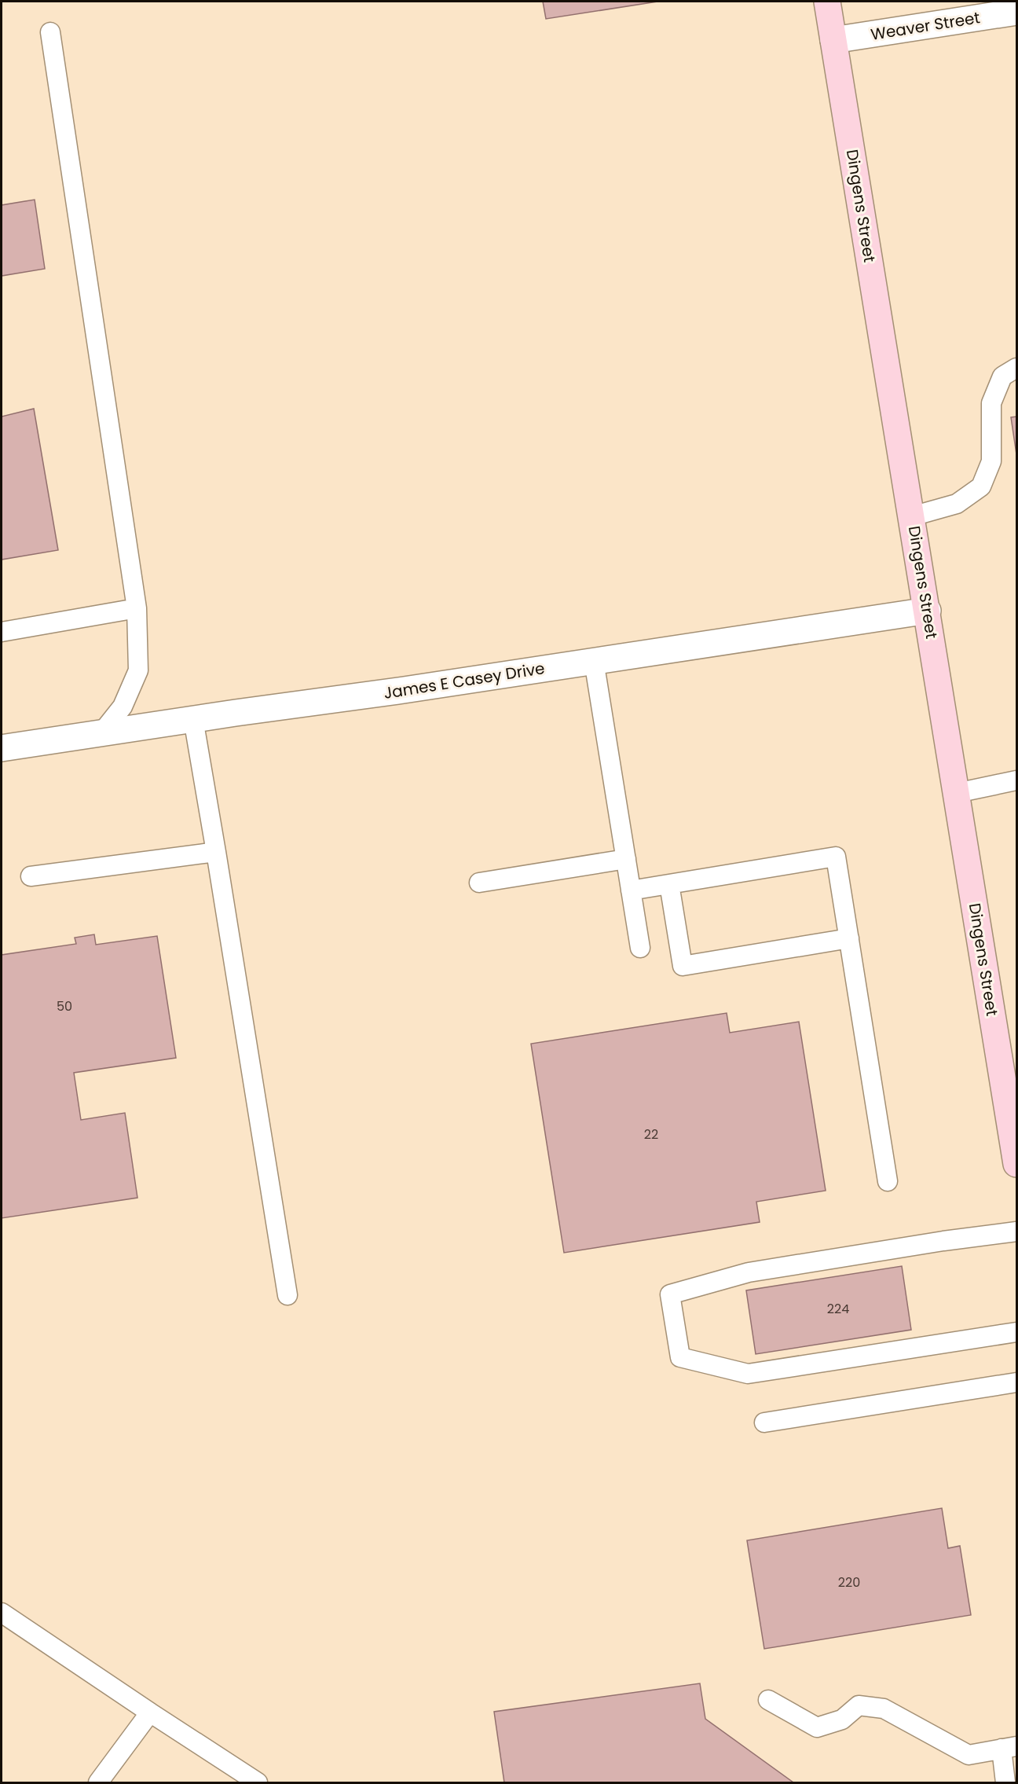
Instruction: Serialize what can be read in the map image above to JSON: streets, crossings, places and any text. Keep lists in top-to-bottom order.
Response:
{
  "streets": {
    "street": ["Weaver Street", "Dingens Street", "James E Casey Drive"]
  },
  "crossings": [
    ["Weaver Street", "Dingens Street"],
    ["Dingens Street", "James E Casey Drive"]
  ],
  "house_numbers": [
    "50",
    "22",
    "224",
    "220"
  ]
}
